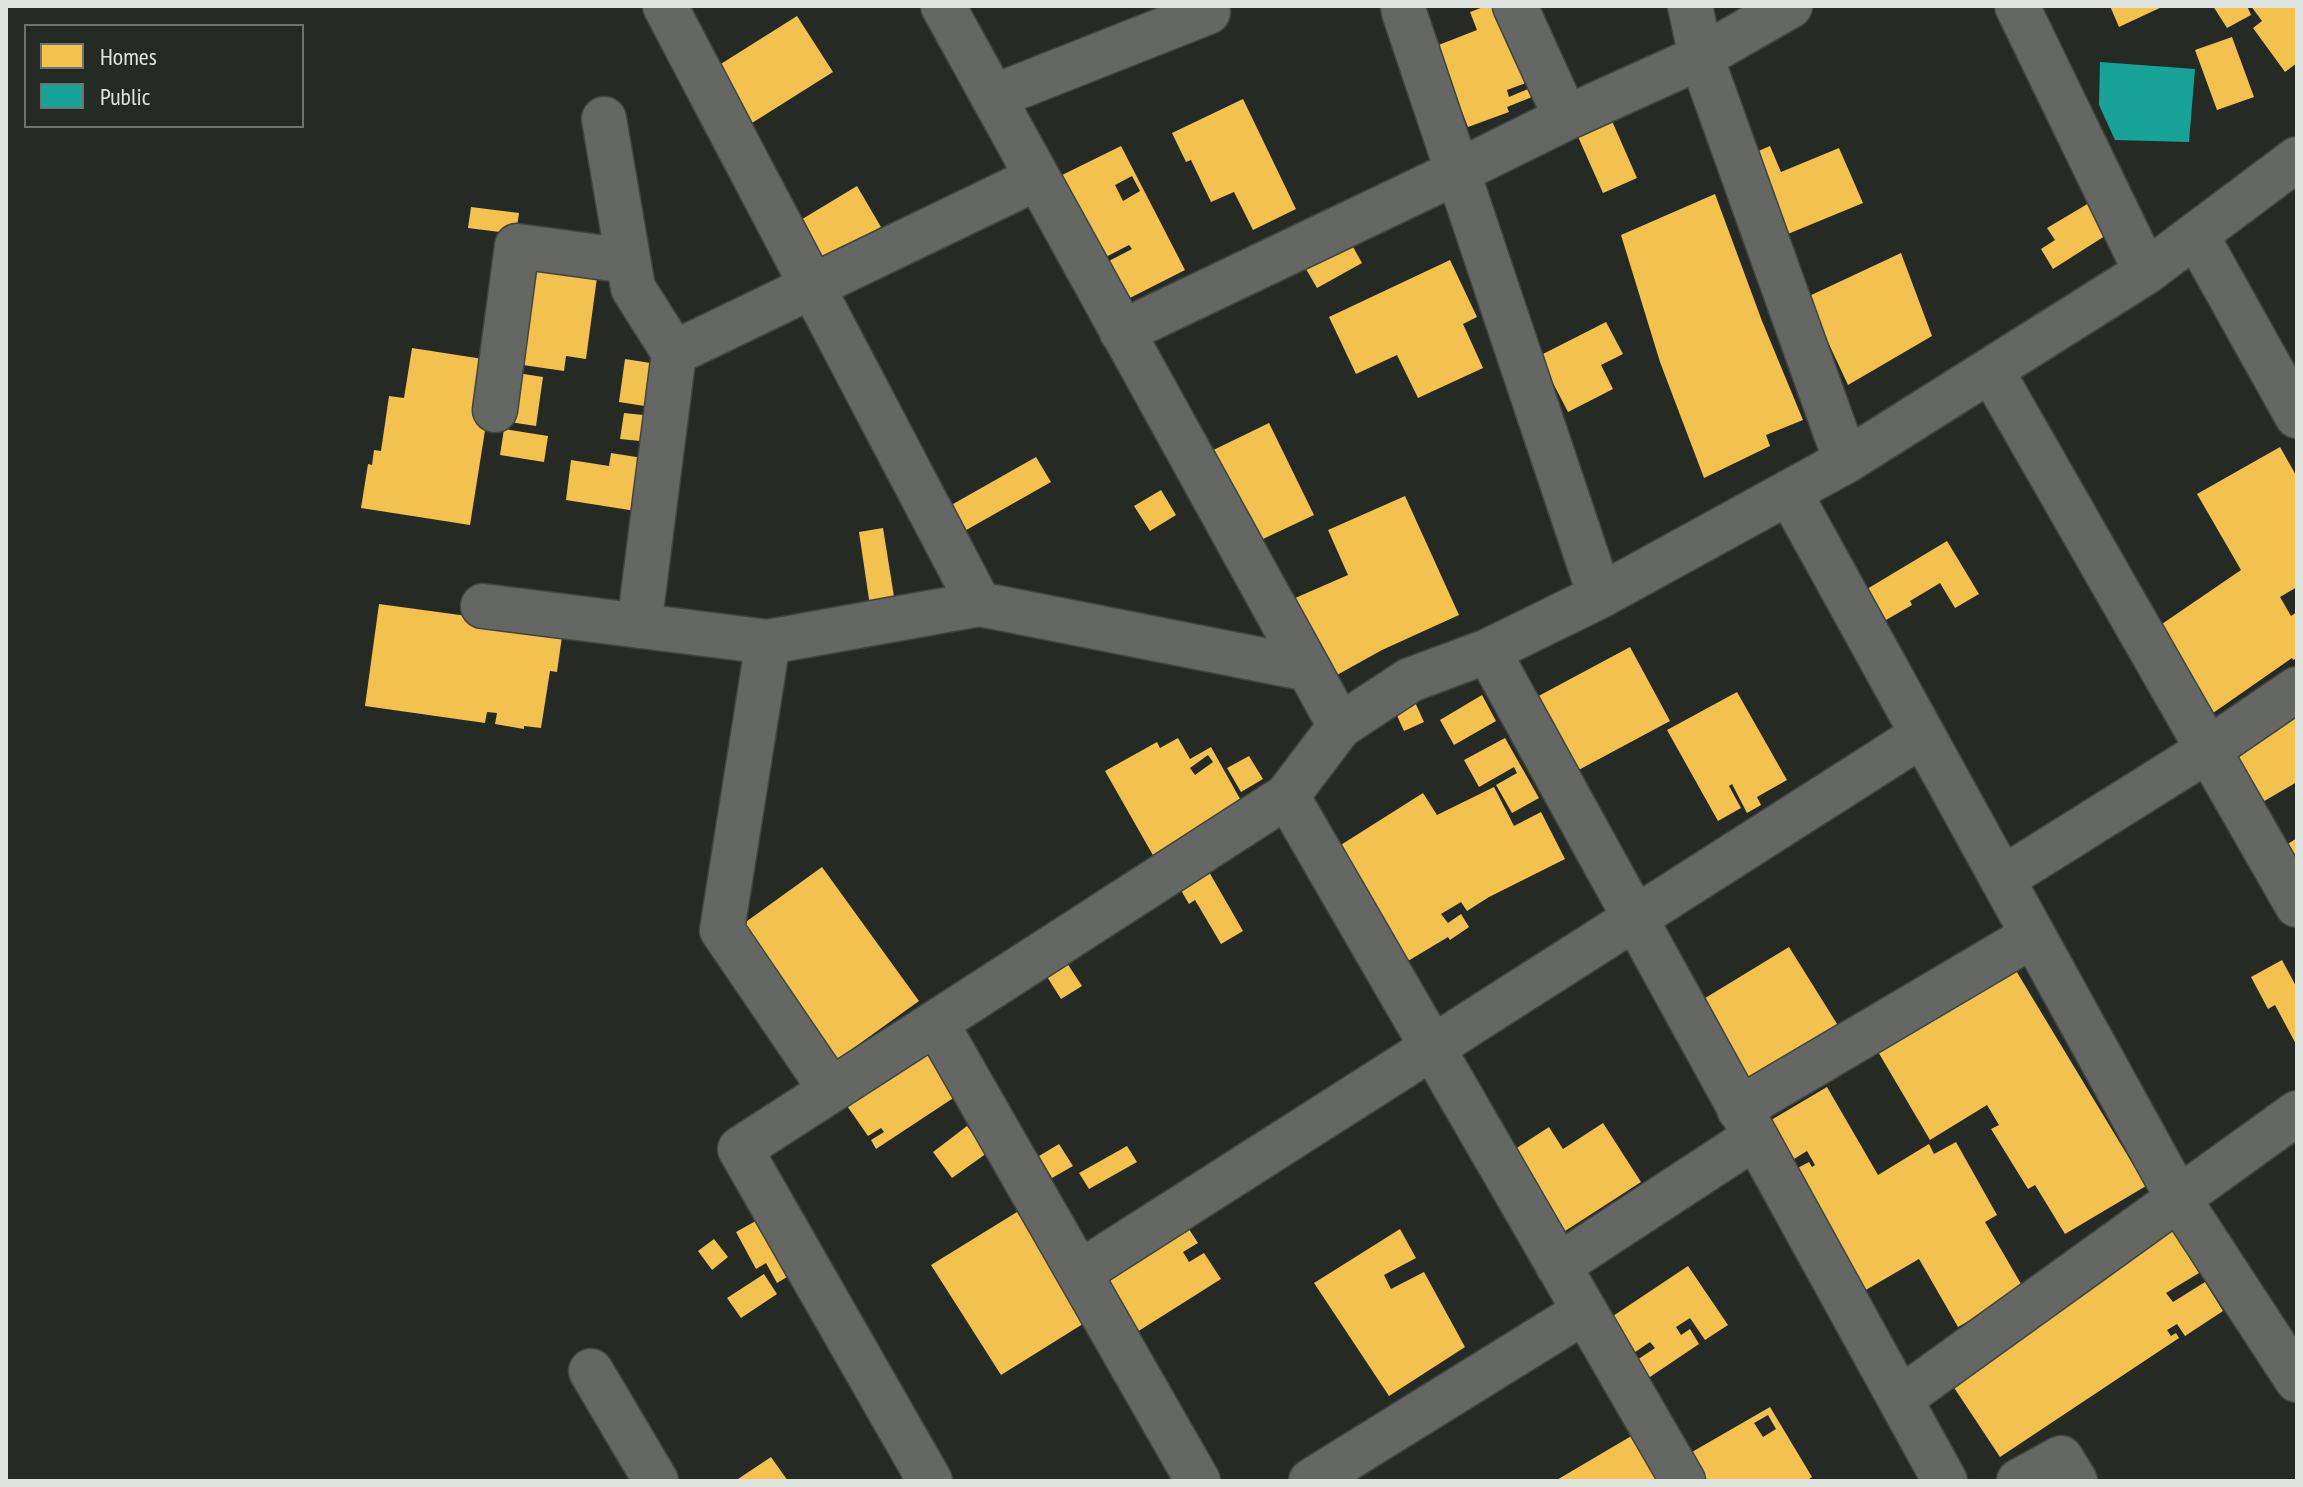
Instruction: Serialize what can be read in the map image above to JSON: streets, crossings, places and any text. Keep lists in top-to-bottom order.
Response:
{
  "legend": ["Homes", "Public"]
}
